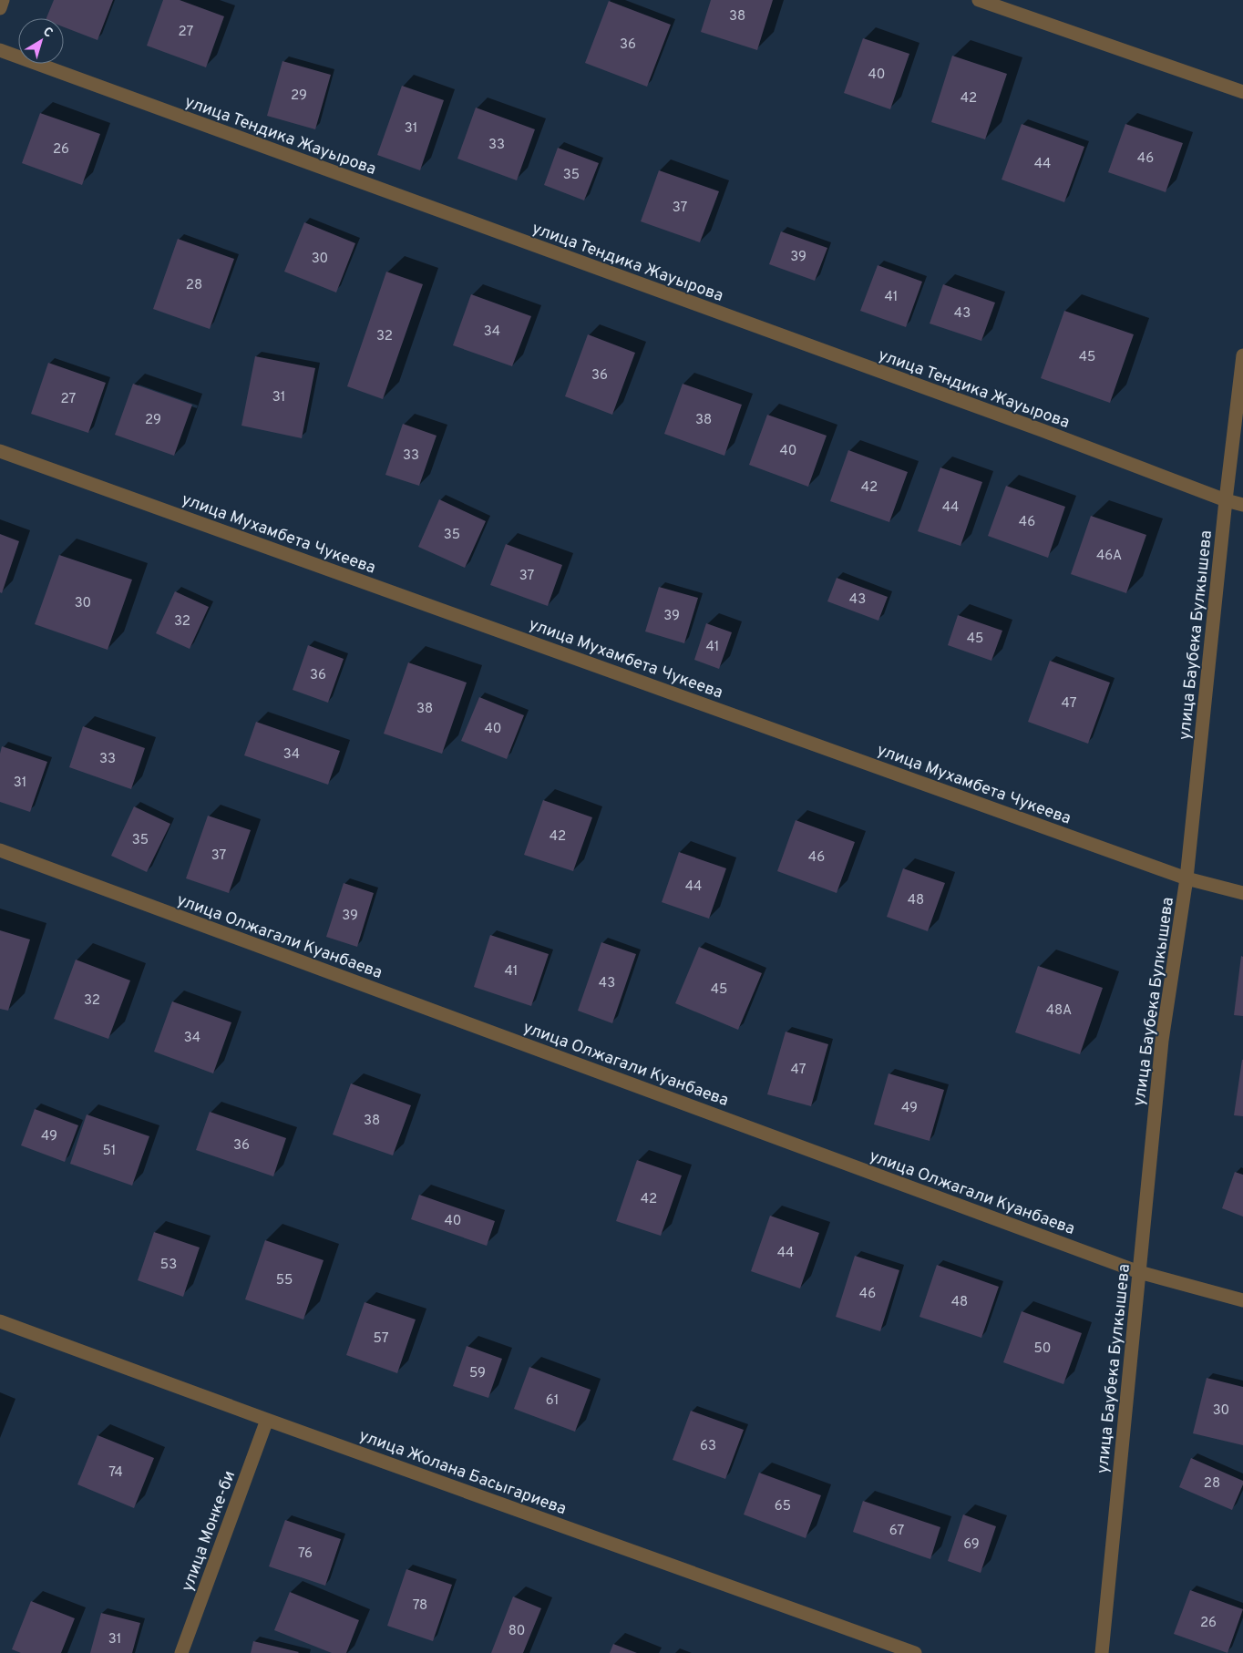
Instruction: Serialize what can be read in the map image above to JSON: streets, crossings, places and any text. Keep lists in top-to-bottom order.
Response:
{
  "streets": {
    "street": [
      "улица Тендика Жауырова",
      "улица Мухамбета Чукеева",
      "улица Баубека Булкышева",
      "улица Олжагали Куанбаева",
      "улица Жолана Басыгариева",
      "улица Монке-би"
    ]
  },
  "crossings": [
    ["улица Тендика Жауырова", "улица Баубека Булкышева"],
    ["улица Мухамбета Чукеева", "улица Баубека Булкышева"],
    ["улица Баубека Булкышева", "улица Олжагали Куанбаева"],
    ["улица Жолана Басыгариева", "улица Монке-би"]
  ],
  "house_numbers": [
    "38",
    "27",
    "36",
    "40",
    "29",
    "42",
    "31",
    "33",
    "26",
    "46",
    "44",
    "35",
    "37",
    "39",
    "30",
    "28",
    "41",
    "43",
    "34",
    "32",
    "45",
    "36",
    "31",
    "27",
    "29",
    "38",
    "40",
    "33",
    "42",
    "44",
    "46",
    "35",
    "46А",
    "37",
    "43",
    "30",
    "39",
    "32",
    "45",
    "41",
    "36",
    "47",
    "38",
    "40",
    "34",
    "33",
    "31",
    "42",
    "35",
    "37",
    "46",
    "44",
    "48",
    "39",
    "41",
    "43",
    "45",
    "32",
    "48А",
    "34",
    "47",
    "49",
    "38",
    "49",
    "36",
    "51",
    "42",
    "40",
    "44",
    "53",
    "55",
    "46",
    "48",
    "57",
    "50",
    "59",
    "61",
    "30",
    "63",
    "74",
    "28",
    "65",
    "67",
    "69",
    "76",
    "78",
    "26",
    "80",
    "31"
  ],
  "north": "top right"
}
